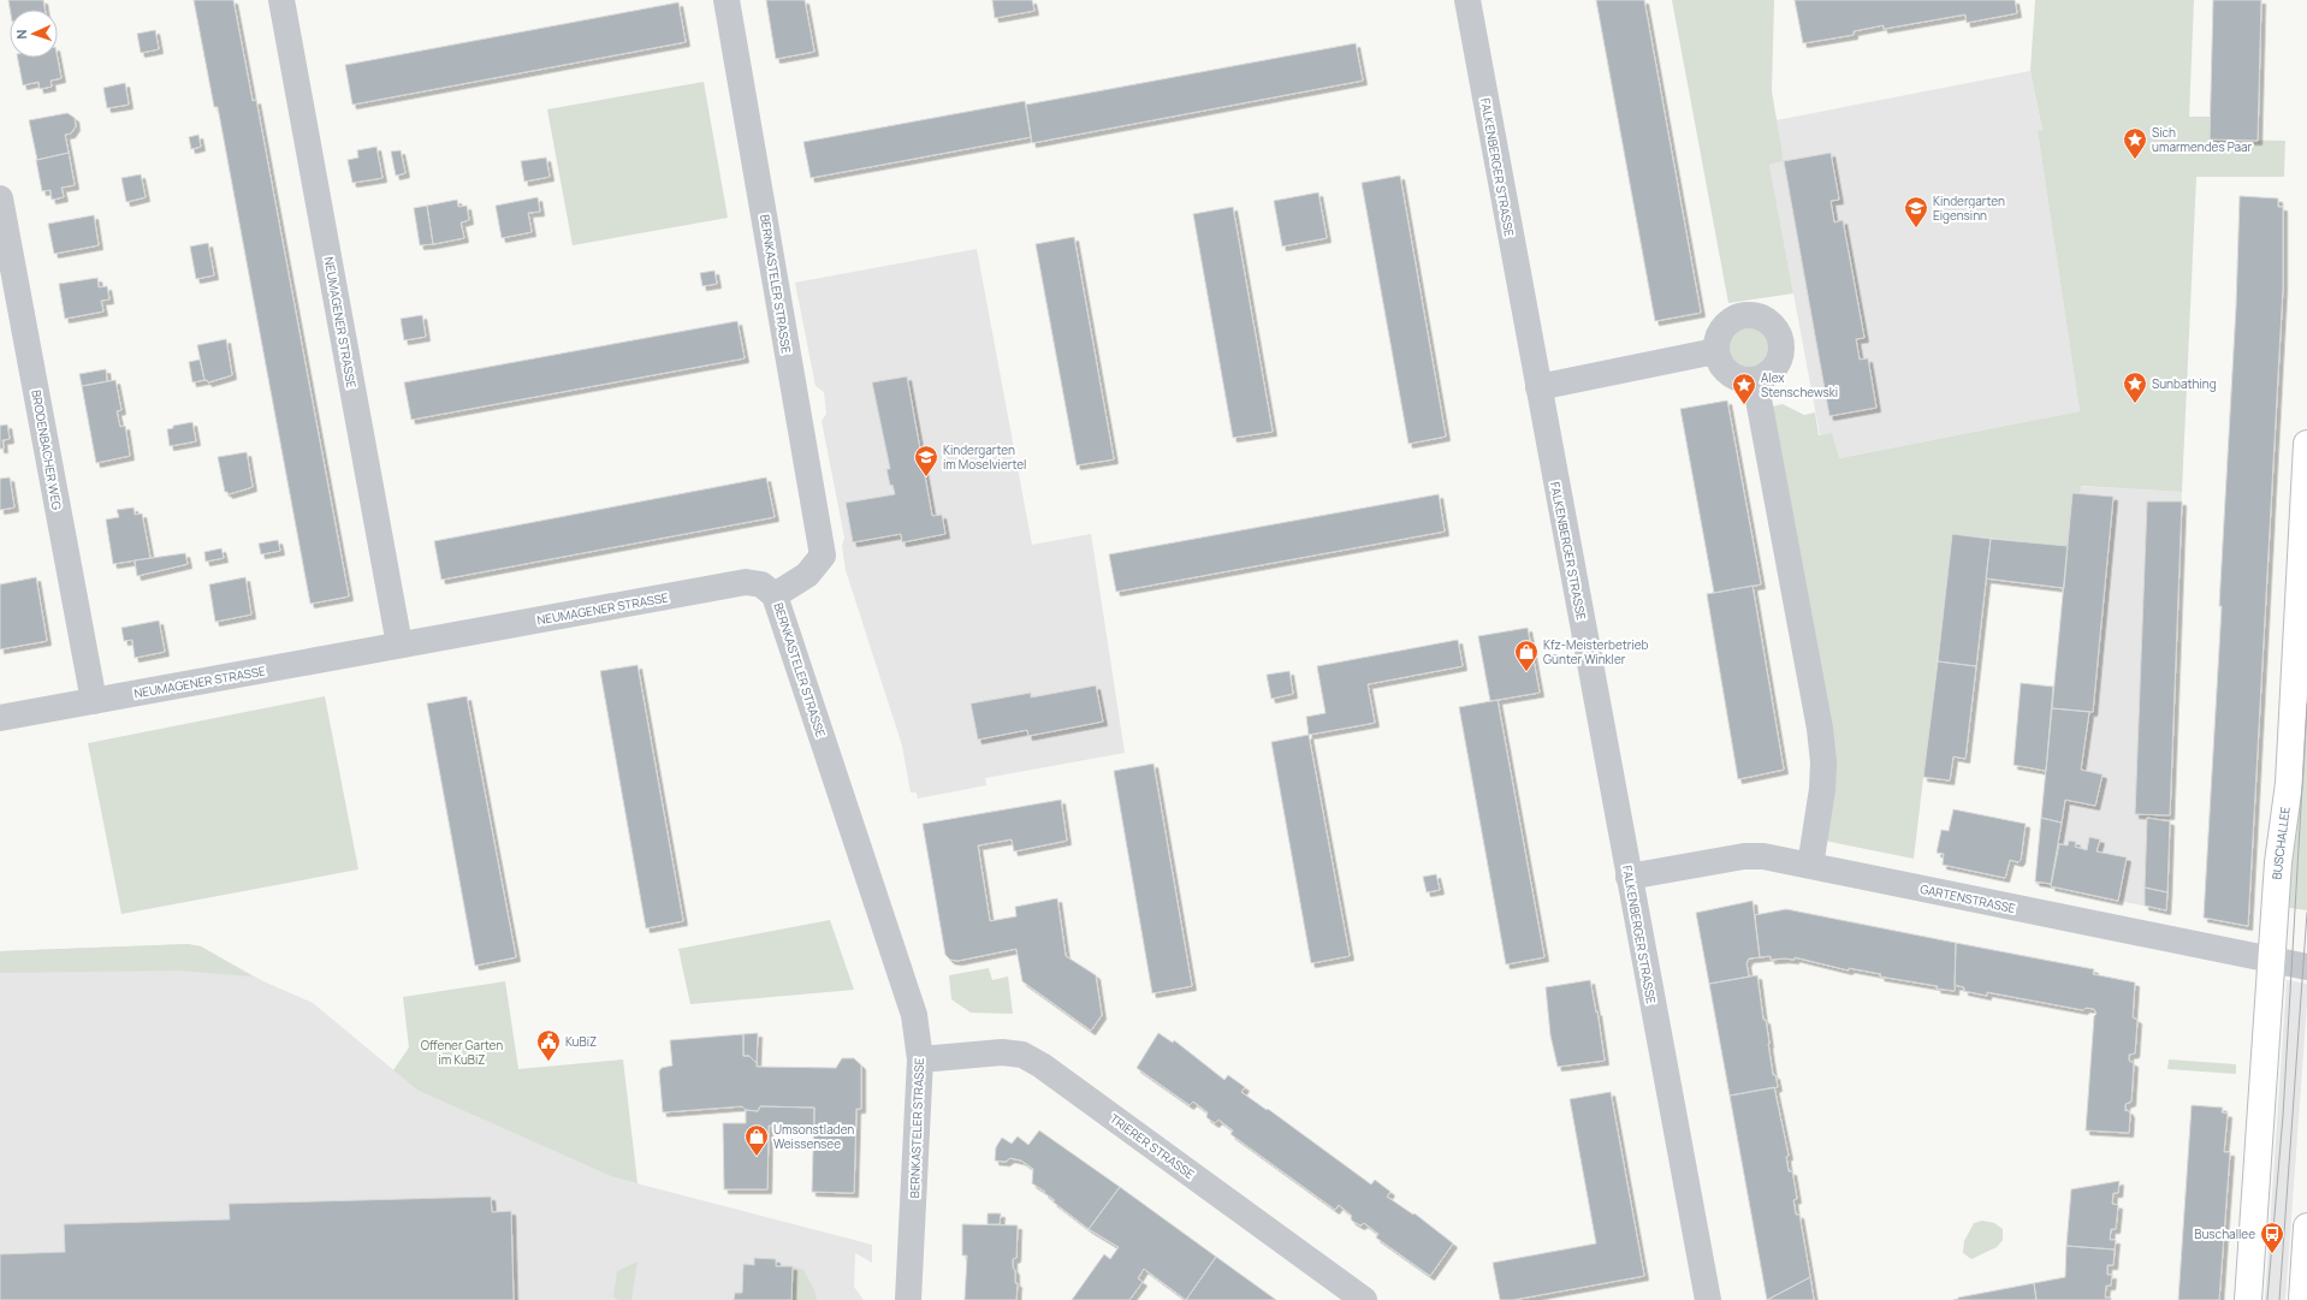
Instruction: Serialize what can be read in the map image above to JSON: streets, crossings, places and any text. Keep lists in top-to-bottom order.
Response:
{
  "streets": {
    "main road": ["BUSCHALLEE"],
    "street": [
      "FALKENBERGER STRASSE",
      "BERNKASTELER STRASSE",
      "NEUMAGENER STRASSE",
      "BRODENBACHER WEG",
      "GARTENSTRASSE",
      "TRIERER STRASSE"
    ]
  },
  "crossings": [
    ["FALKENBERGER STRASSE", "GARTENSTRASSE"],
    ["BERNKASTELER STRASSE", "NEUMAGENER STRASSE"],
    ["BERNKASTELER STRASSE", "TRIERER STRASSE"],
    ["NEUMAGENER STRASSE", "BRODENBACHER WEG"],
    ["BUSCHALLEE", "GARTENSTRASSE"]
  ],
  "parks": ["Offener Garten im KuBiZ"],
  "places": {
    "place": ["Sich umarmendes Paar", "Sunbathing", "Alex Stenschewski"],
    "school or university": ["Kindergarten Eigensinn", "Kindergarten im Moselviertel"],
    "shop": ["Kfz-Meisterbetrieb Günter Winkler", "Umsonstladen Weissensee"],
    "public building": ["KuBiZ"],
    "bus stop": ["Buschallee"]
  },
  "north": "left"
}
